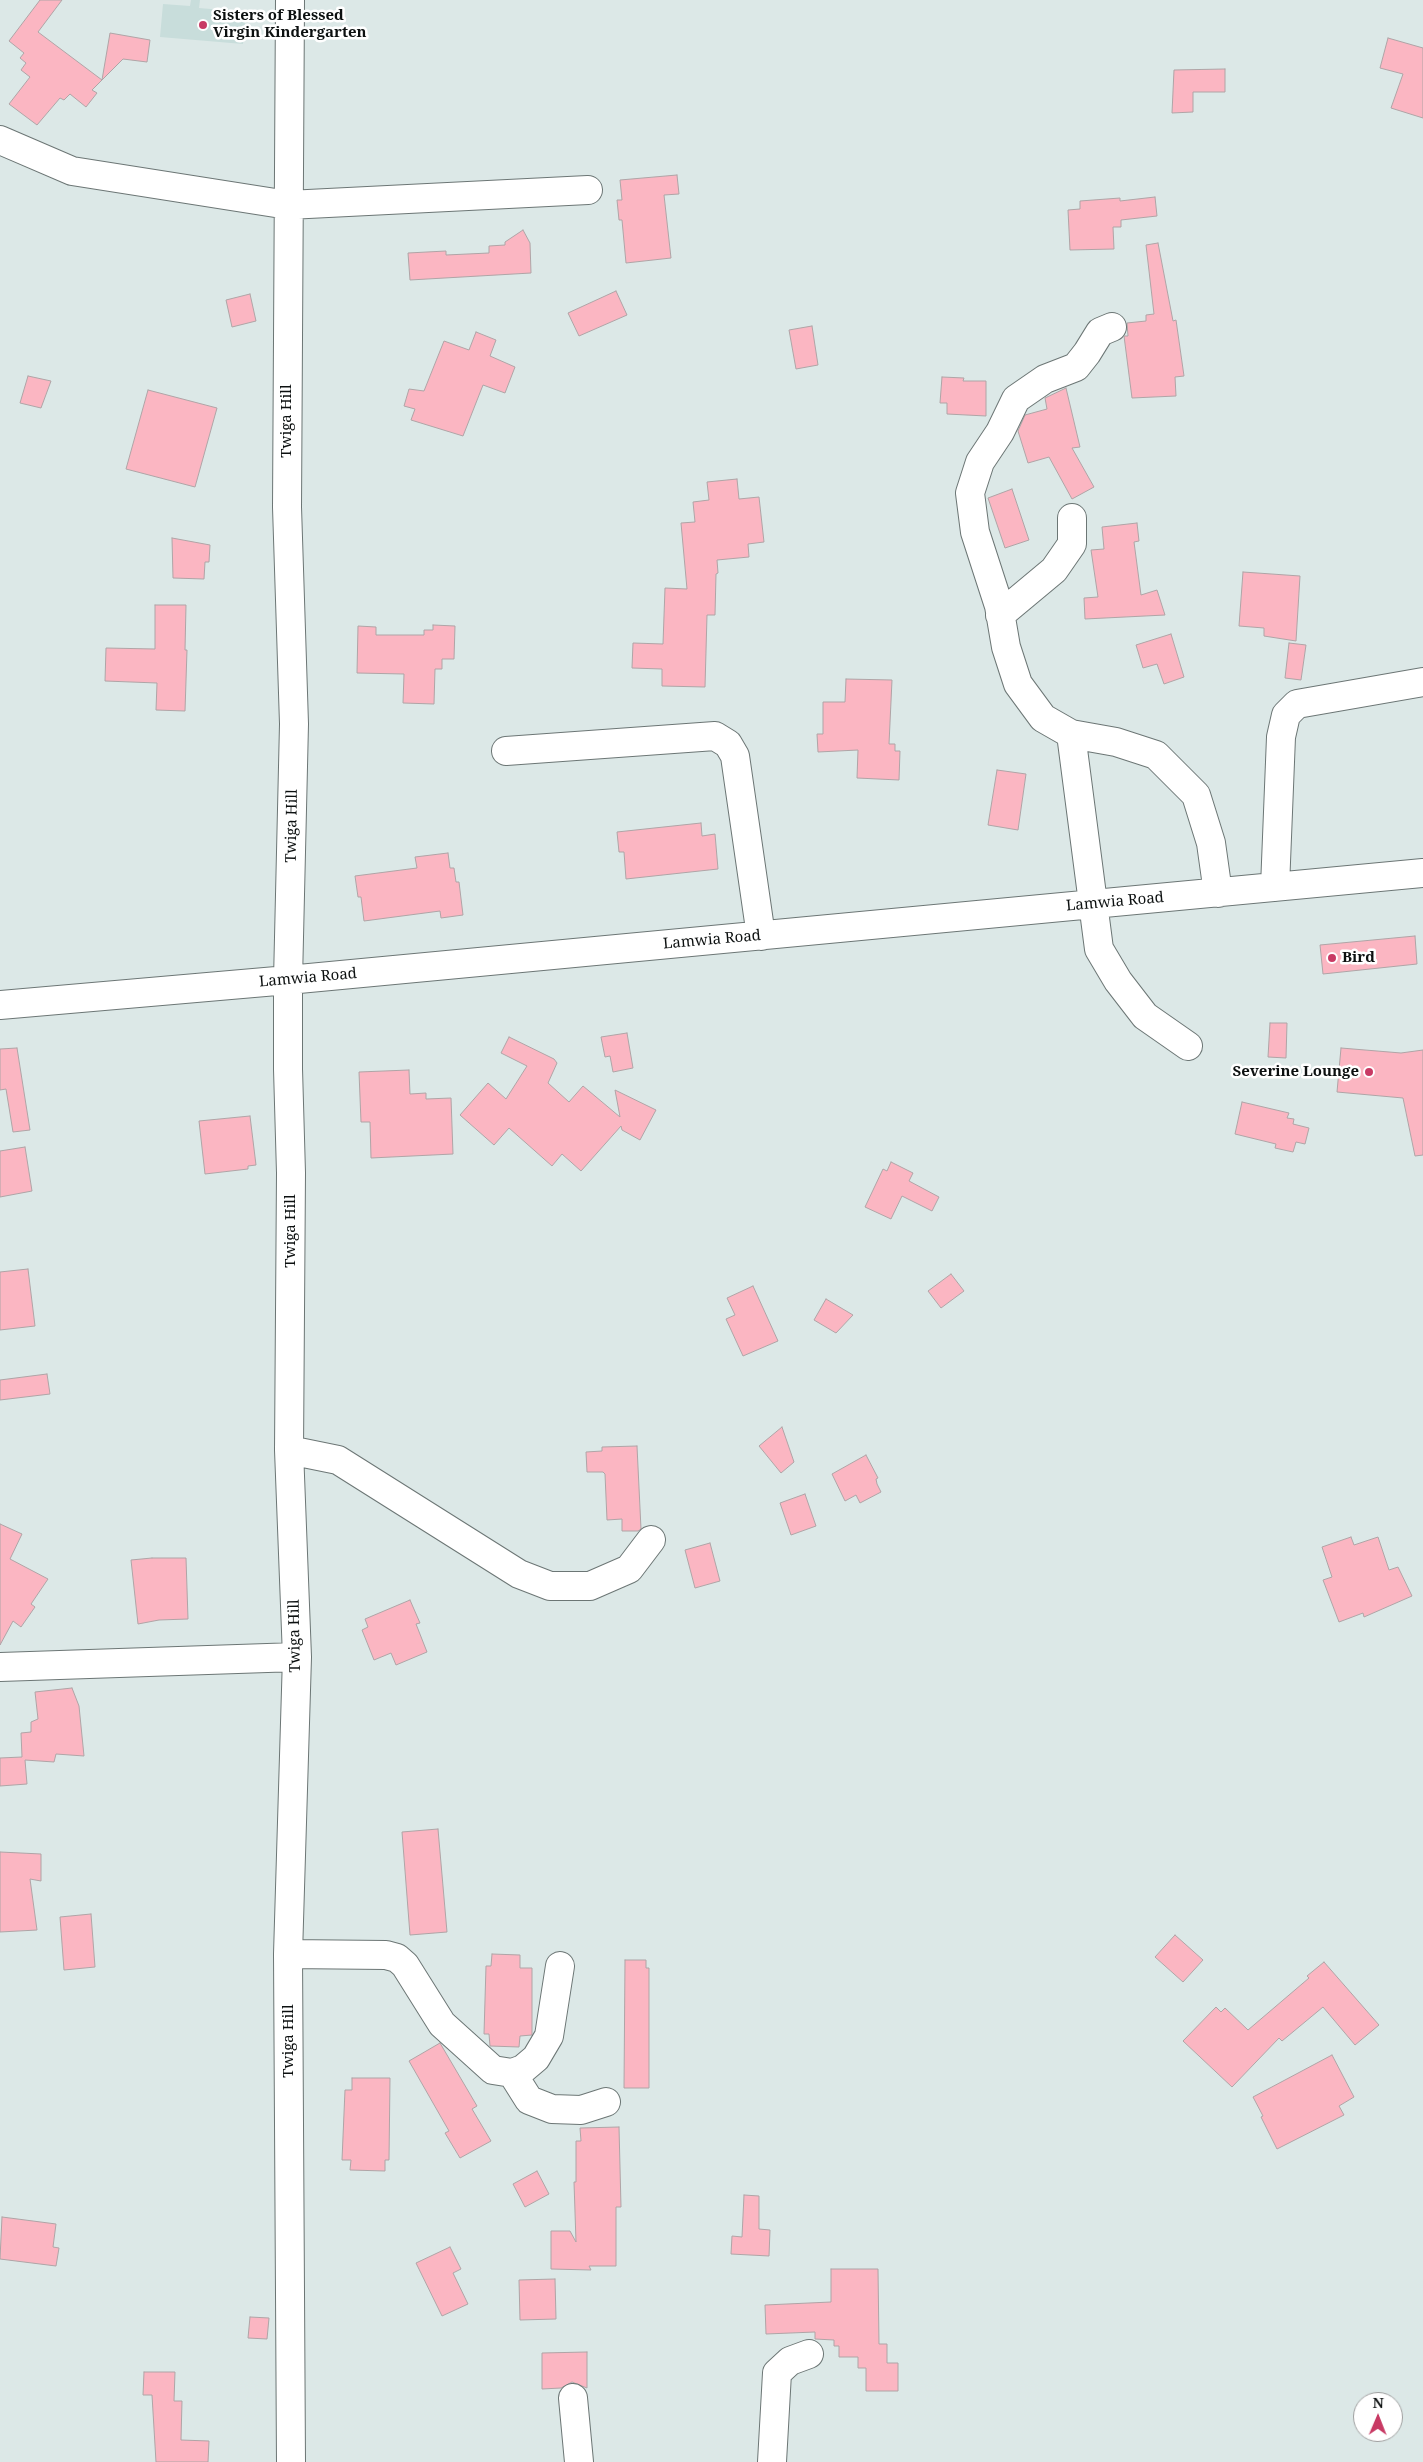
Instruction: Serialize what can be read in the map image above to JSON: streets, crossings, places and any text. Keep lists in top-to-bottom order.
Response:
{
  "streets": {
    "street": ["Twiga Hill", "Lamwia Road"]
  },
  "crossings": [
    ["Twiga Hill", "Lamwia Road"]
  ],
  "places": ["Sisters of Blessed Virgin Kindergarten", "Bird", "Severine Lounge"],
  "north": "top"
}
